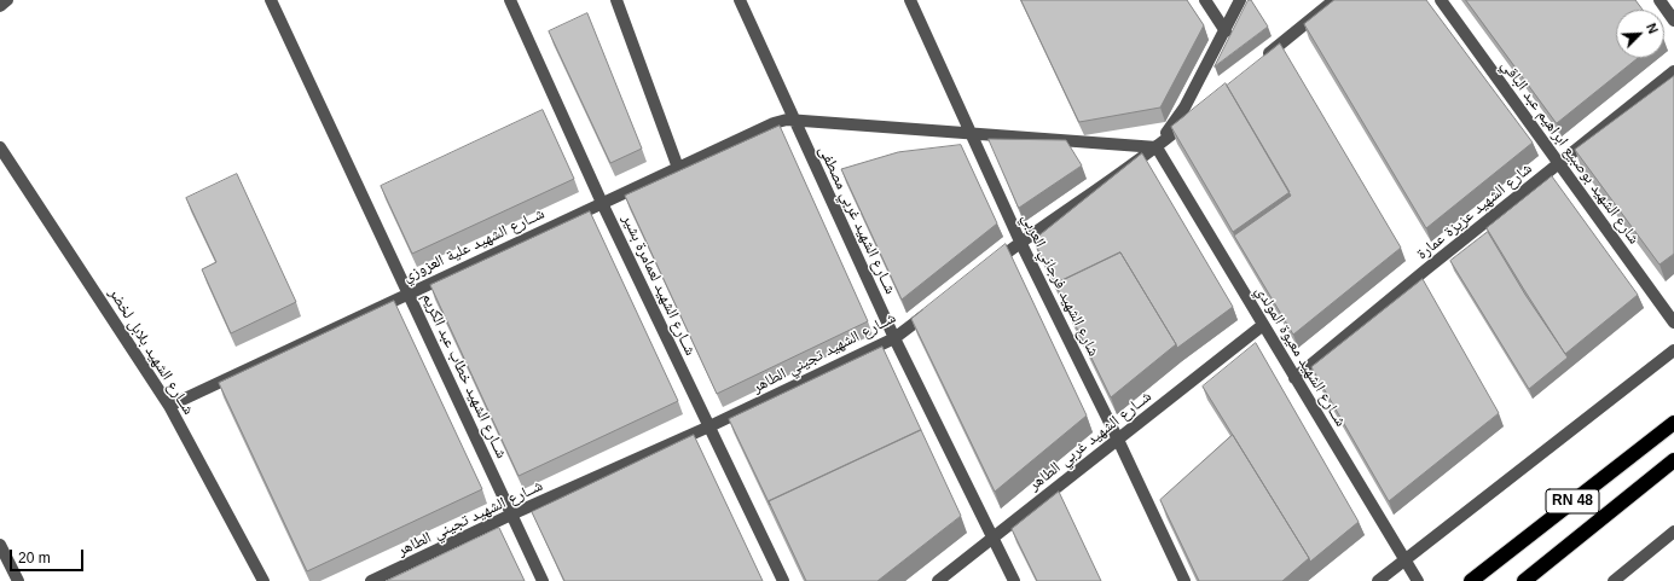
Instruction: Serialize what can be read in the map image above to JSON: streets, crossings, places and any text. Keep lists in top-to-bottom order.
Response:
{
  "streets": {
    "highway": ["RN 48"],
    "street": [
      "شارع الشهيد بوصبيع ابراهيم عبد الباقي",
      "شارع الشهيد عزيزة عمارة",
      "شــارع الشهيد غربي مصطفى",
      "شــارع الشهيد علية العزوزي",
      "شــارع الشهيد لعمامرة بشير",
      "شارع الشهيد فرجاني العربي",
      "شــارع الشهيد بلابل لخضر",
      "شــارع الشهيد تجيني الطاهر",
      "شــارع الشهيد معيوة المولدي",
      "شــارع الشهيد خطاب عبد الكريم",
      "شــارع الشهيد غربي الطاهر"
    ]
  },
  "crossings": [
    ["شارع الشهيد بوصبيع ابراهيم عبد الباقي", "شارع الشهيد عزيزة عمارة"],
    ["شارع الشهيد عزيزة عمارة", "شــارع الشهيد معيوة المولدي"],
    ["شــارع الشهيد غربي مصطفى", "شــارع الشهيد علية العزوزي"],
    ["شــارع الشهيد غربي مصطفى", "شــارع الشهيد تجيني الطاهر"],
    ["شــارع الشهيد غربي مصطفى", "شــارع الشهيد غربي الطاهر"],
    ["شــارع الشهيد علية العزوزي", "شــارع الشهيد لعمامرة بشير"],
    ["شــارع الشهيد علية العزوزي", "شارع الشهيد فرجاني العربي"],
    ["شــارع الشهيد علية العزوزي", "شــارع الشهيد بلابل لخضر"],
    ["شــارع الشهيد علية العزوزي", "شــارع الشهيد معيوة المولدي"],
    ["شــارع الشهيد علية العزوزي", "شــارع الشهيد خطاب عبد الكريم"],
    ["شــارع الشهيد لعمامرة بشير", "شــارع الشهيد تجيني الطاهر"],
    ["شارع الشهيد فرجاني العربي", "شــارع الشهيد غربي الطاهر"],
    ["شــارع الشهيد تجيني الطاهر", "شــارع الشهيد خطاب عبد الكريم"],
    ["شــارع الشهيد معيوة المولدي", "شــارع الشهيد غربي الطاهر"]
  ],
  "scale_bar": "20 m",
  "north": "top right"
}
